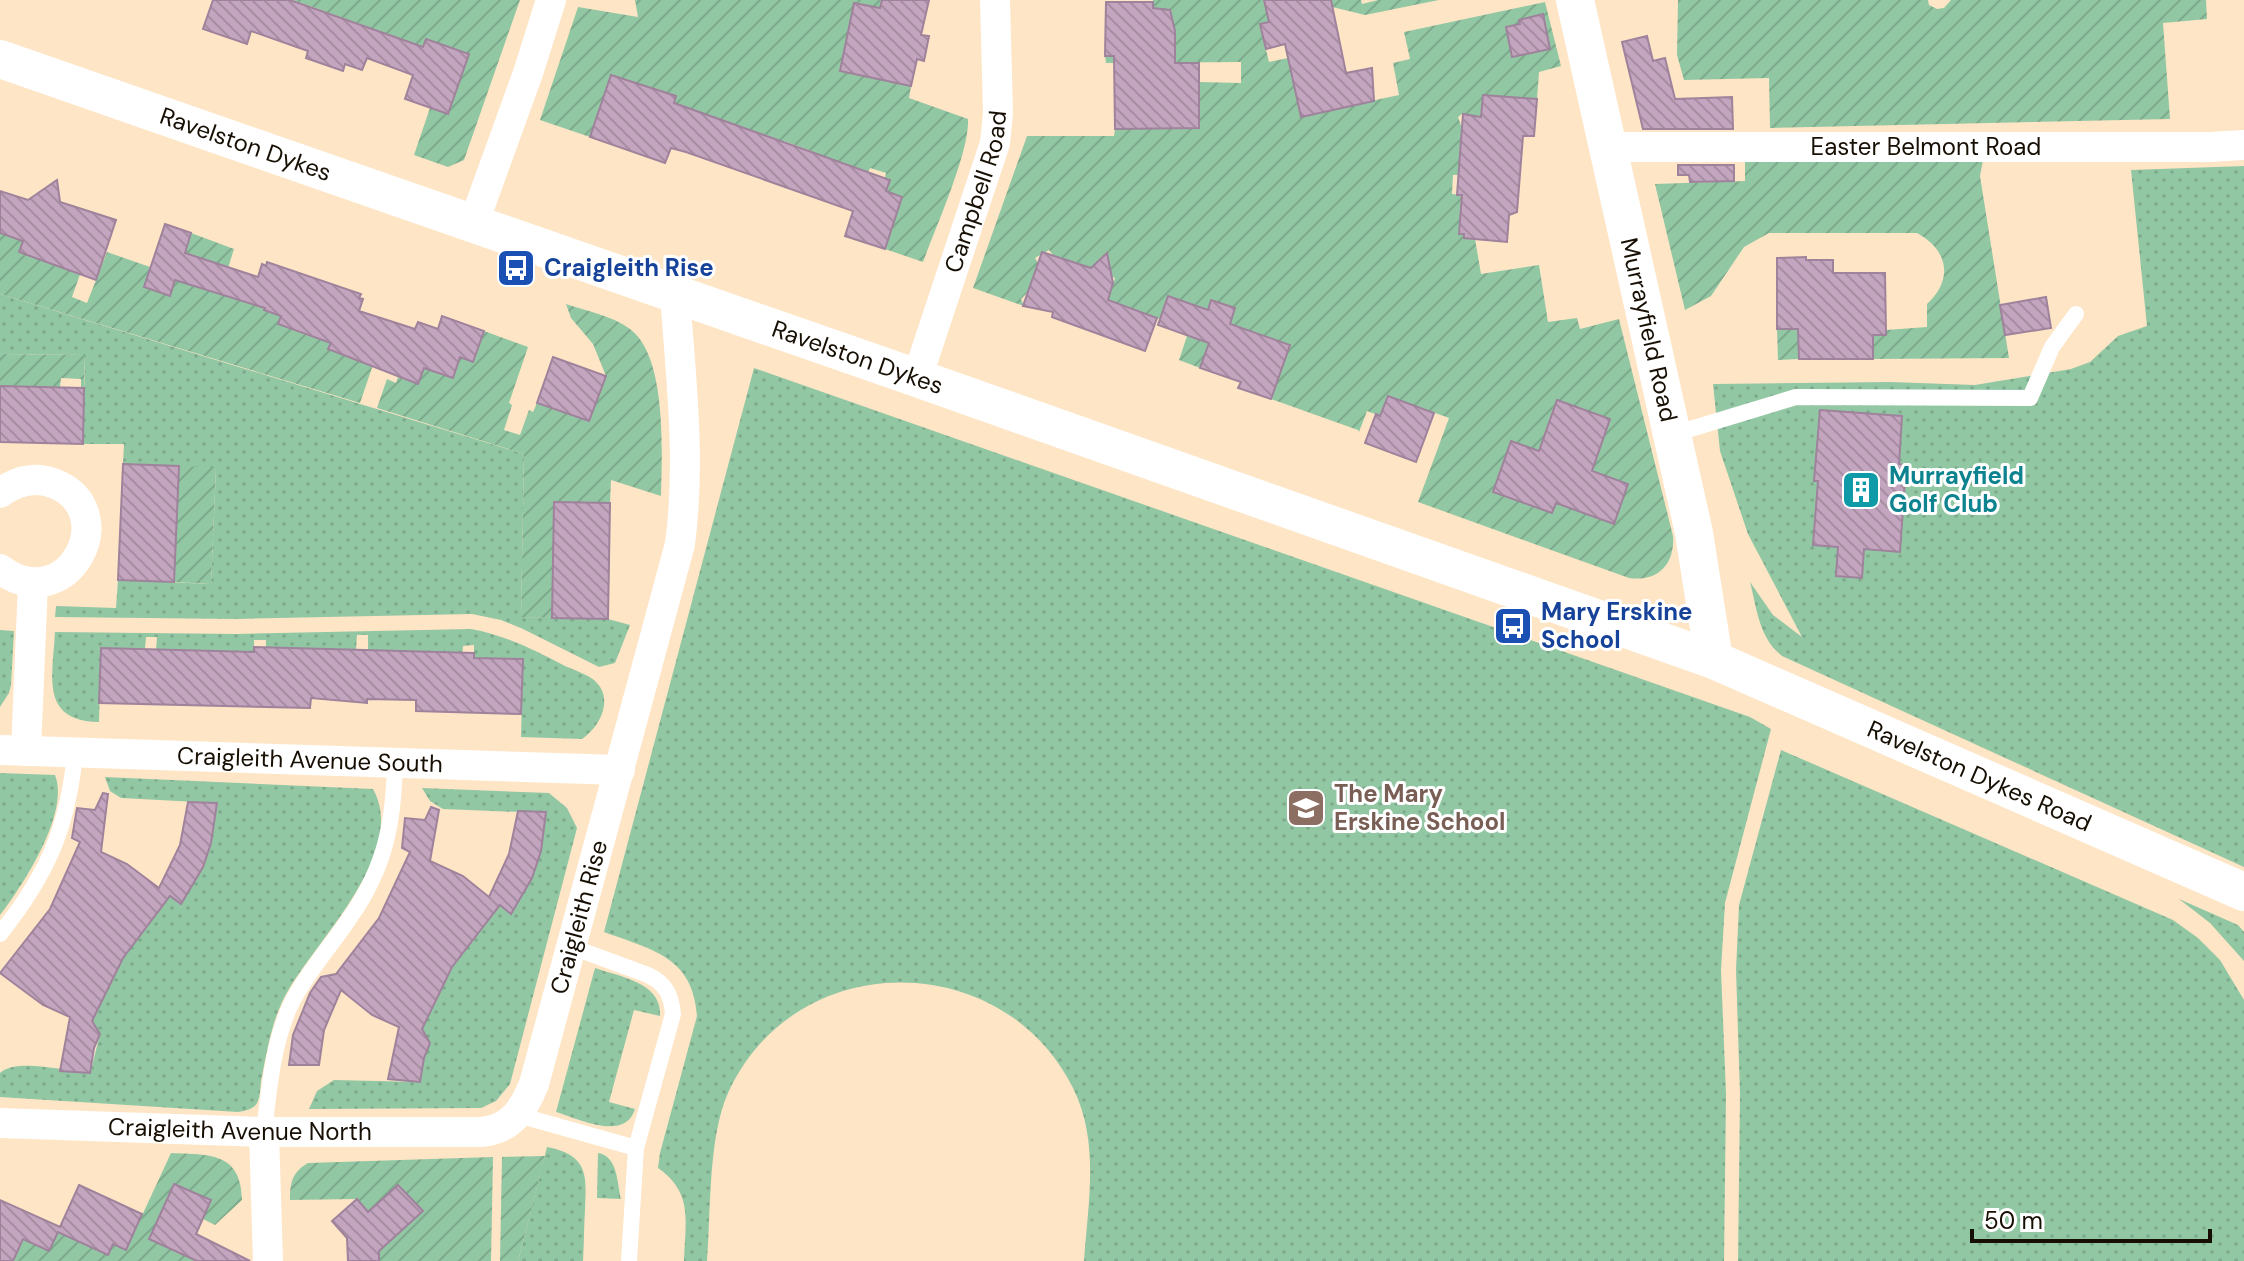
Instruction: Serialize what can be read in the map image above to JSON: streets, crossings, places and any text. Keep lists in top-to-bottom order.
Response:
{
  "streets": {
    "street": [
      "Ravelston Dykes",
      "Easter Belmont Road",
      "Campbell Road",
      "Murrayfield Road",
      "Craigleith Avenue South",
      "Ravelston Dykes Road",
      "Craigleith Rise",
      "Craigleith Avenue North"
    ]
  },
  "crossings": [
    ["Ravelston Dykes", "Campbell Road"],
    ["Ravelston Dykes", "Murrayfield Road"],
    ["Ravelston Dykes", "Ravelston Dykes Road"],
    ["Ravelston Dykes", "Craigleith Rise"],
    ["Easter Belmont Road", "Murrayfield Road"],
    ["Murrayfield Road", "Ravelston Dykes Road"],
    ["Craigleith Avenue South", "Craigleith Rise"],
    ["Craigleith Rise", "Craigleith Avenue North"]
  ],
  "places": {
    "bus stop": ["Craigleith Rise", "Mary Erskine School"],
    "building": ["Murrayfield Golf Club"],
    "school or university": ["The Mary Erskine School"]
  },
  "scale_bar": "50 m"
}
